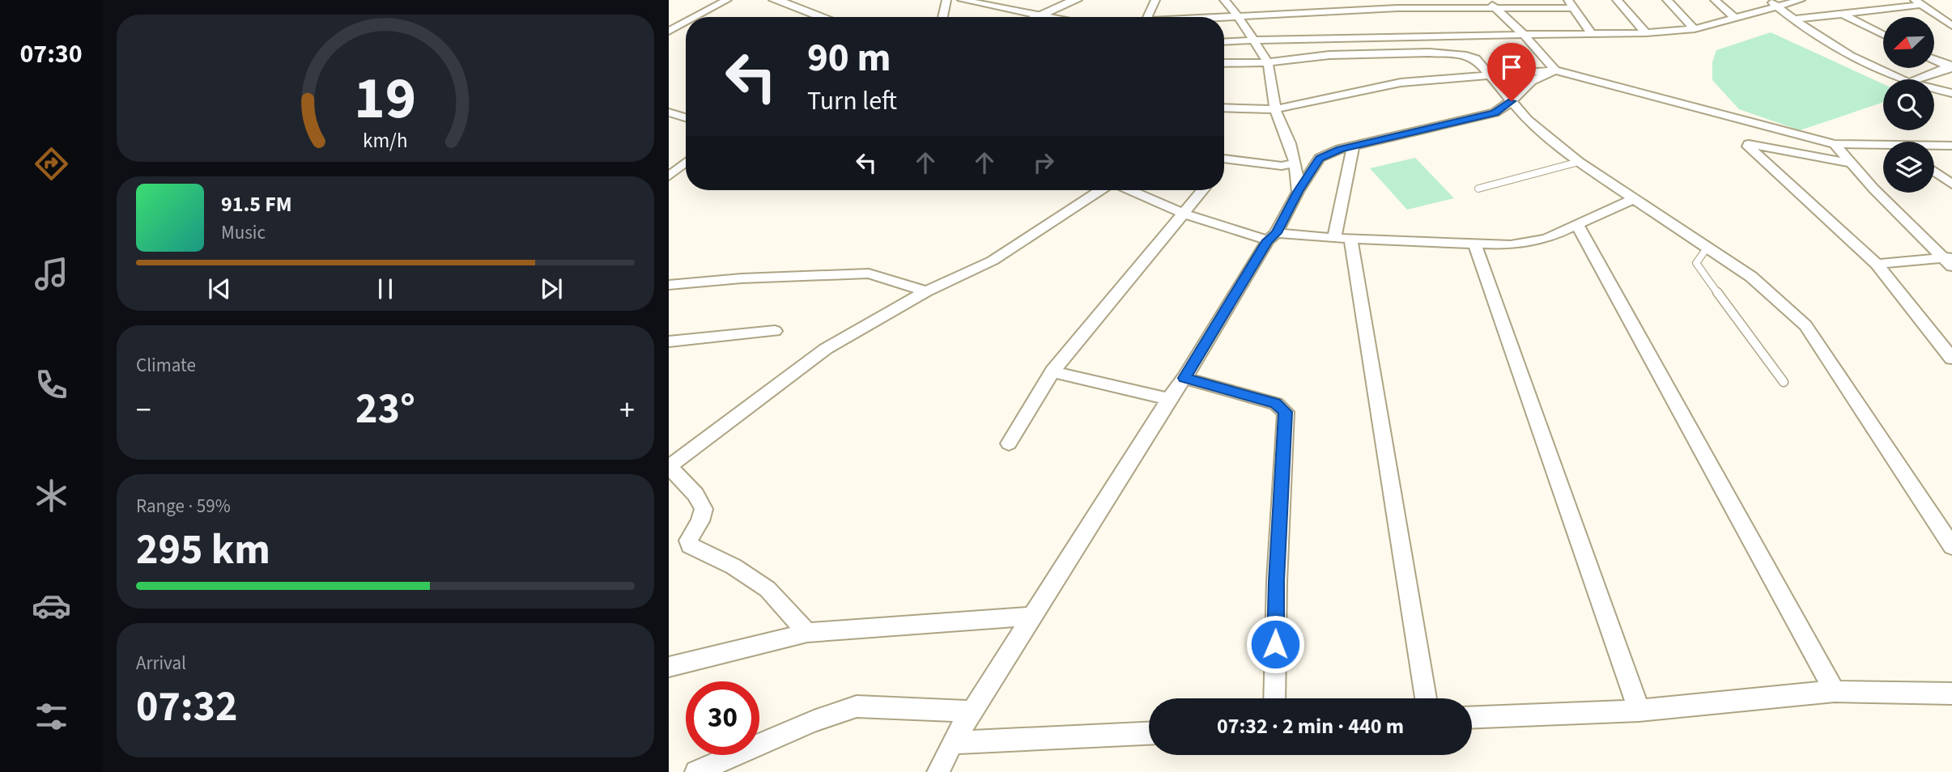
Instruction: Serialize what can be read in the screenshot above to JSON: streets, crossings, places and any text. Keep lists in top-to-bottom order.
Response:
{
  "north": "bottom left",
  "page": {
    "tabs": "07:30",
    "turn": ["90 m", "Turn left"],
    "song": ["91.5 FM", "Music"],
    "tile": [
      "Climate",
      ["Range · 59%", "295 km"],
      ["Arrival", "07:32"]
    ],
    "heat": ["−", "23°", "+"],
    "limit": "30",
    "trip": "07:32 · 2 min · 440 m",
    "gauge": ["19", "km/h"]
  }
}
